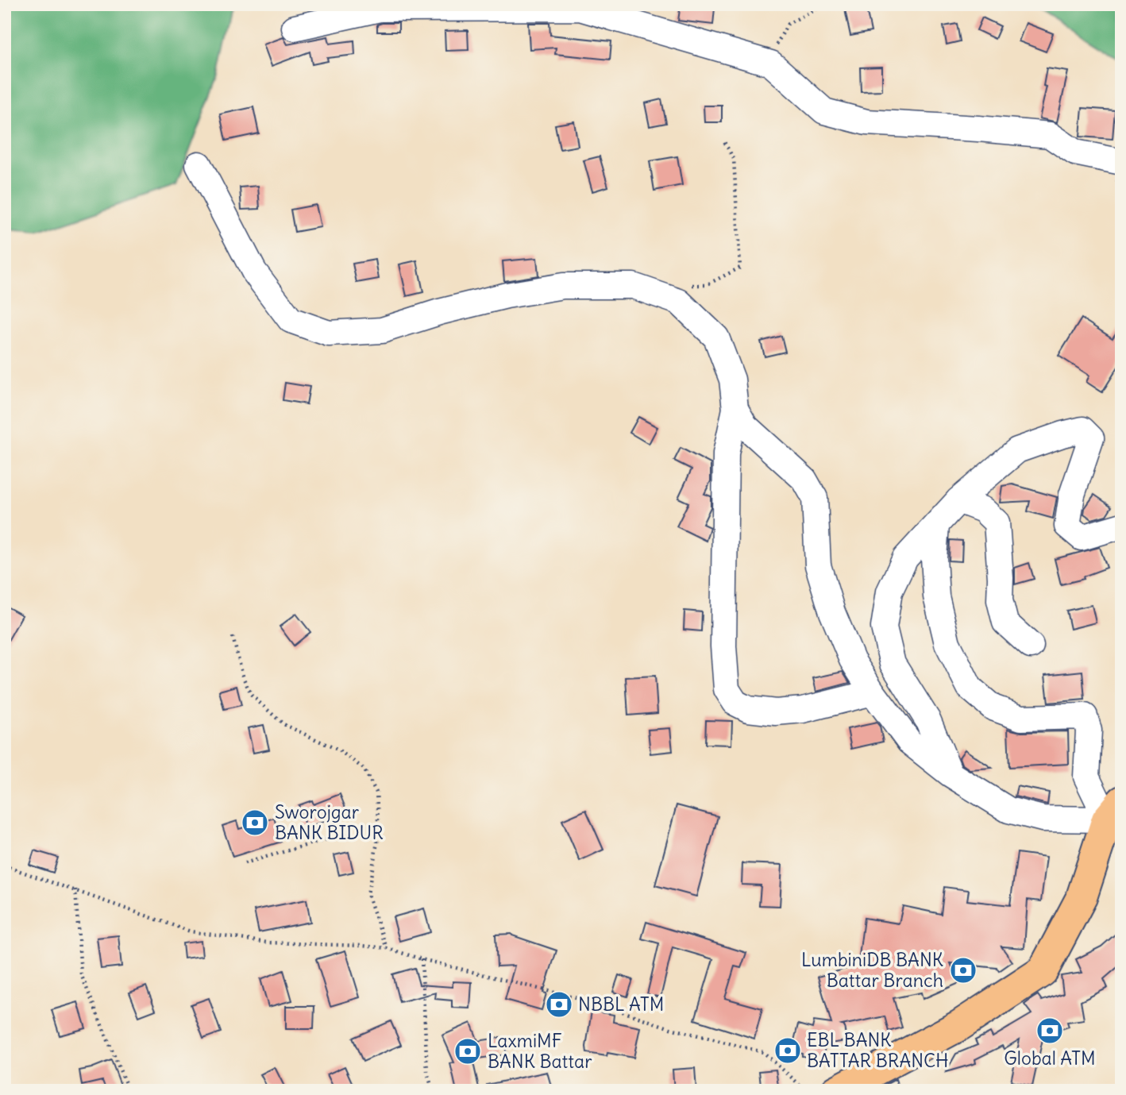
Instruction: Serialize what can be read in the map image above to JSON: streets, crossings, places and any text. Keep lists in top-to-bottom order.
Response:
{
  "places": {
    "bank": [
      "Sworojgar BANK BIDUR",
      "LumbiniDB BANK Battar Branch",
      "NBBL ATM",
      "Global ATM",
      "EBL BANK BATTAR BRANCH",
      "LaxmiMF BANK Battar"
    ]
  }
}
